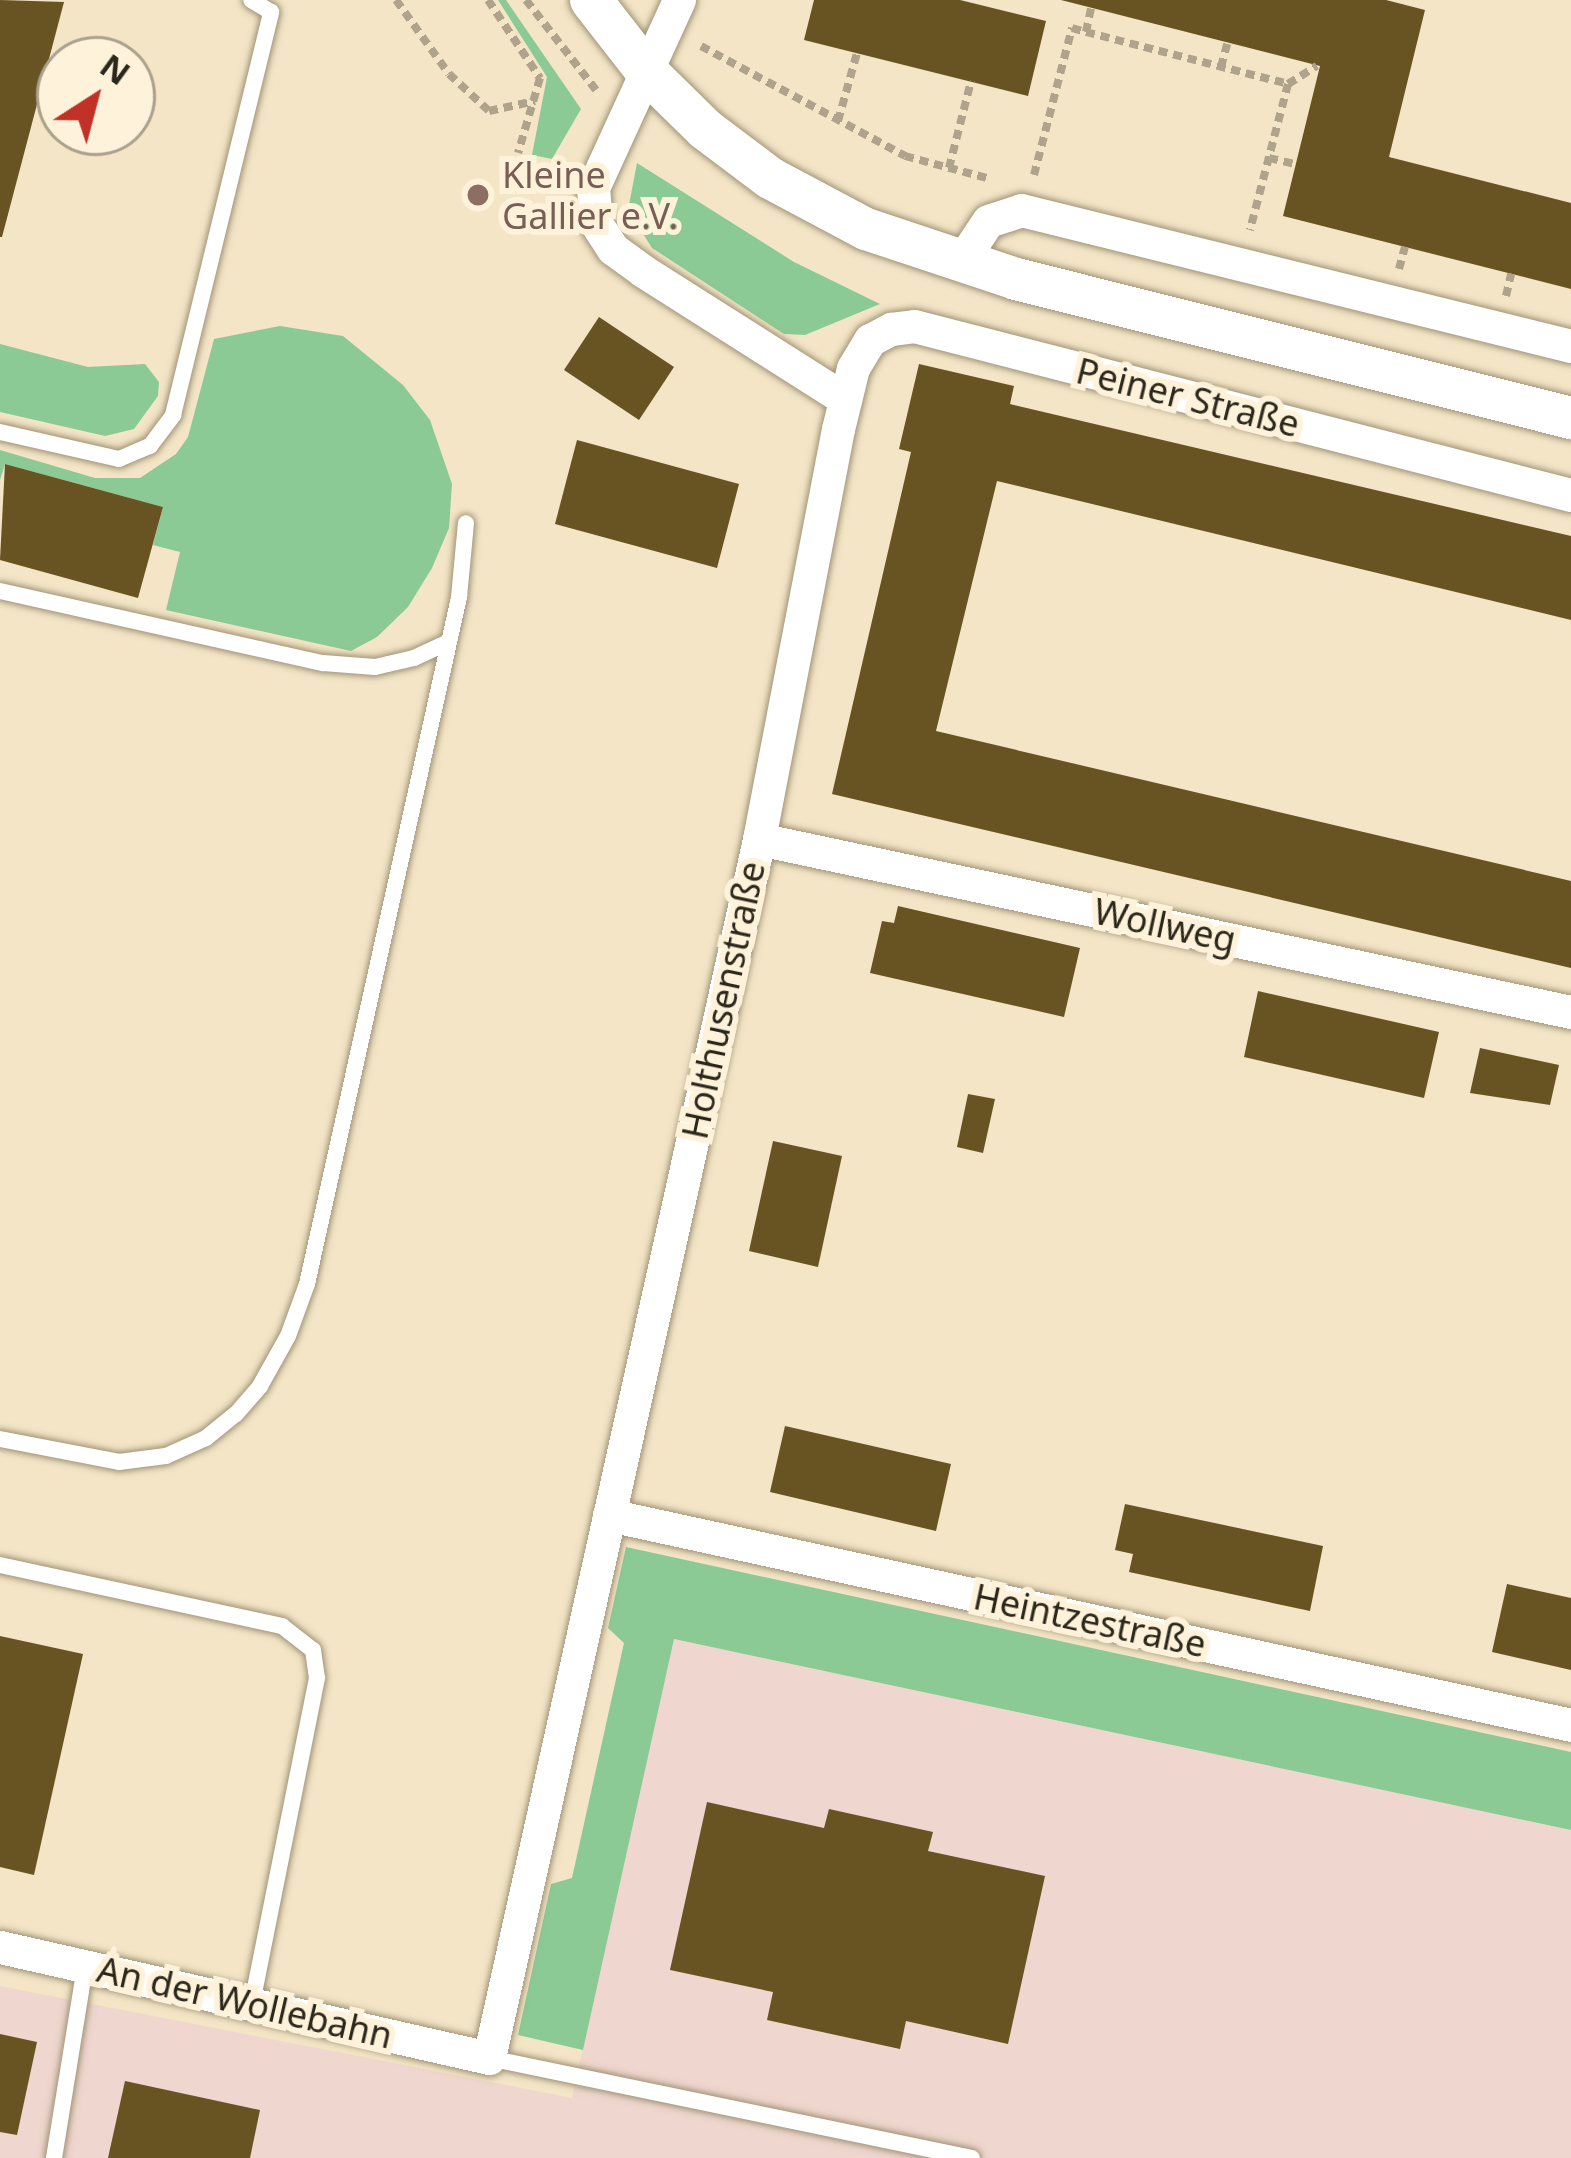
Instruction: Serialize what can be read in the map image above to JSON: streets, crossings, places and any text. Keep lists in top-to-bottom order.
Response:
{
  "streets": {
    "street": [
      "Peiner Straße",
      "Wollweg",
      "Holthusenstraße",
      "Heintzestraße",
      "An der Wollebahn"
    ]
  },
  "crossings": [
    ["Peiner Straße", "Holthusenstraße"],
    ["Wollweg", "Holthusenstraße"],
    ["Holthusenstraße", "Heintzestraße"],
    ["Holthusenstraße", "An der Wollebahn"]
  ],
  "places": ["Kleine Gallier e.V."],
  "north": "top right"
}
